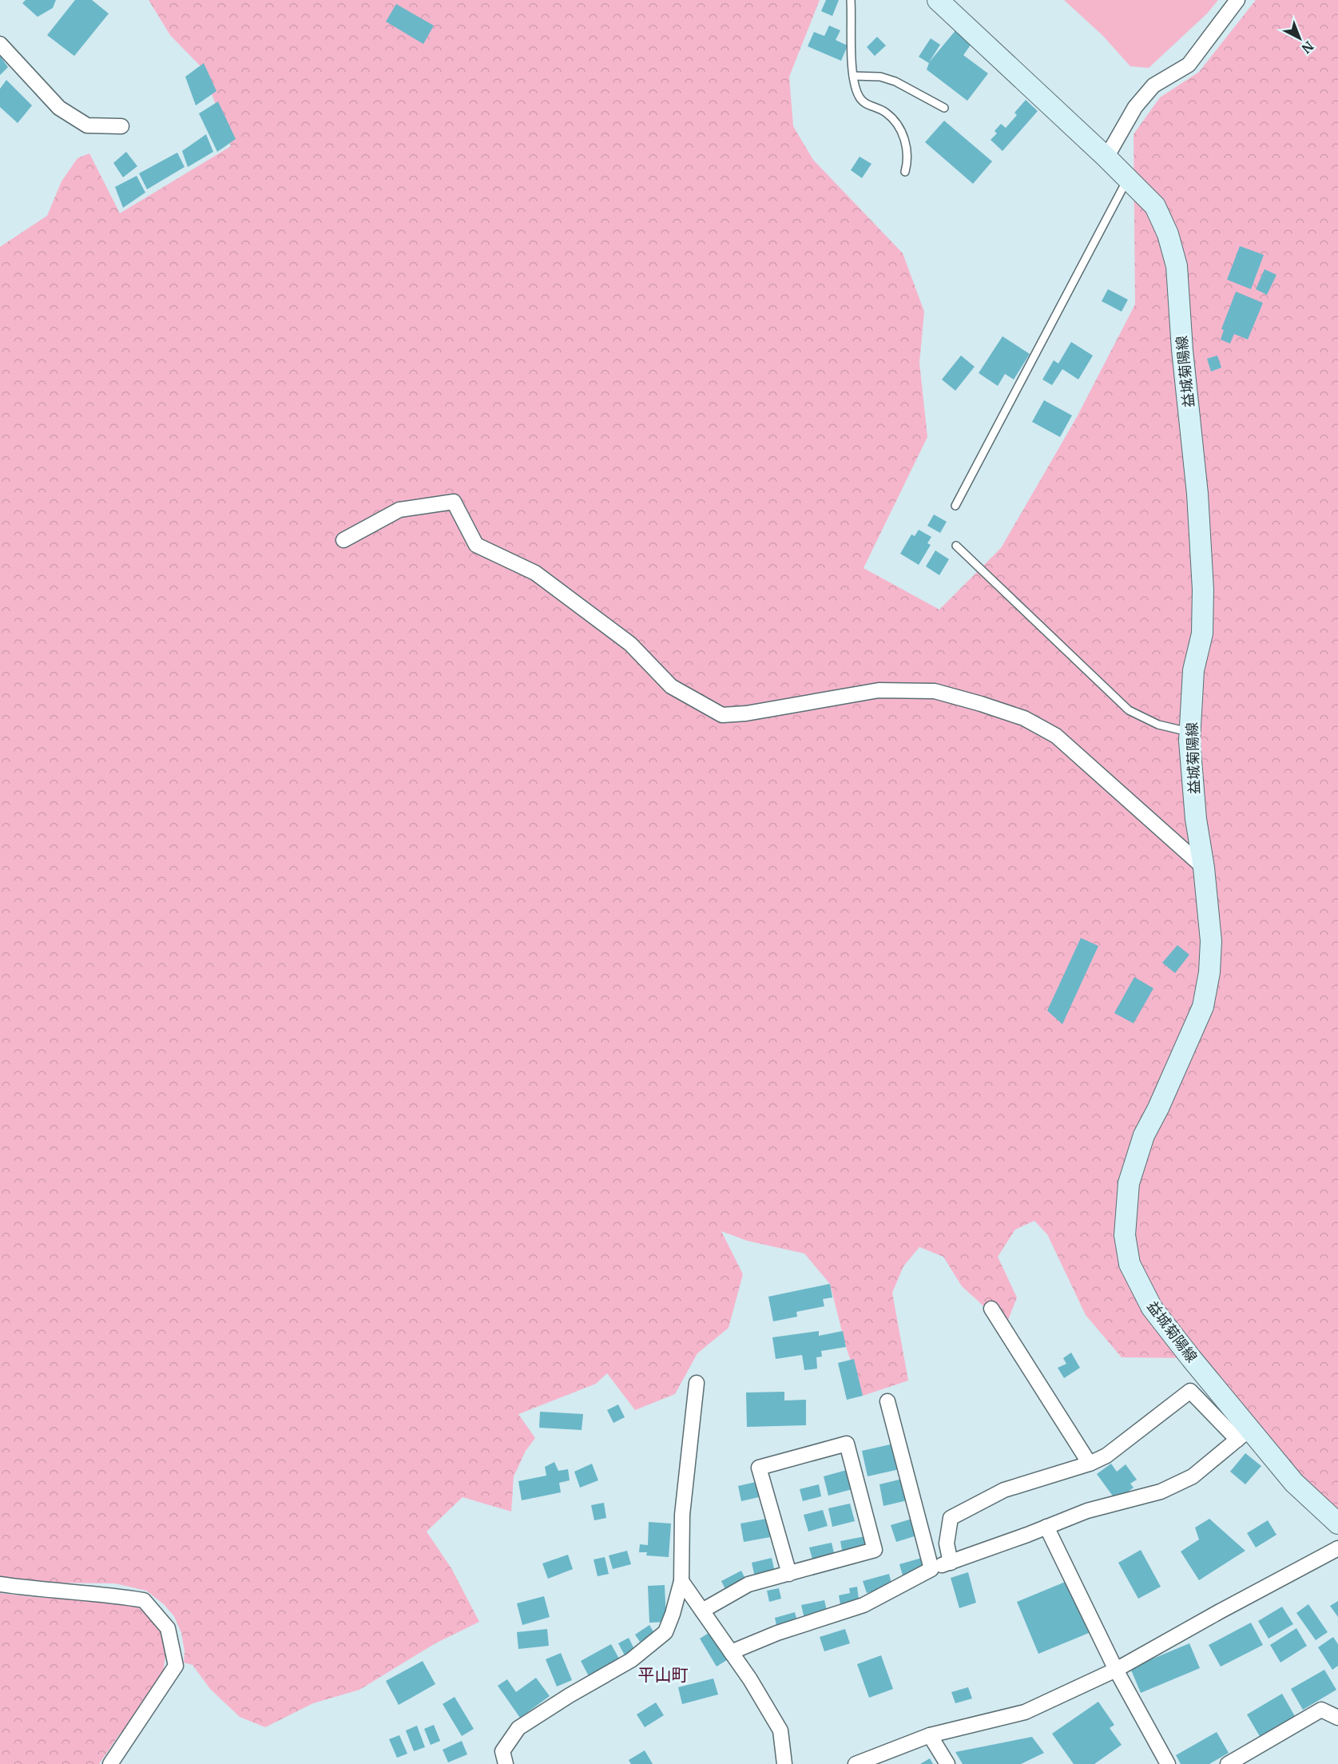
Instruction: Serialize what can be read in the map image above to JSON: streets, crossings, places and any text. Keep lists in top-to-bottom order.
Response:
{
  "streets": {
    "main road": ["益城菊陽線"]
  },
  "districts": ["平山町"],
  "north": "bottom right"
}
